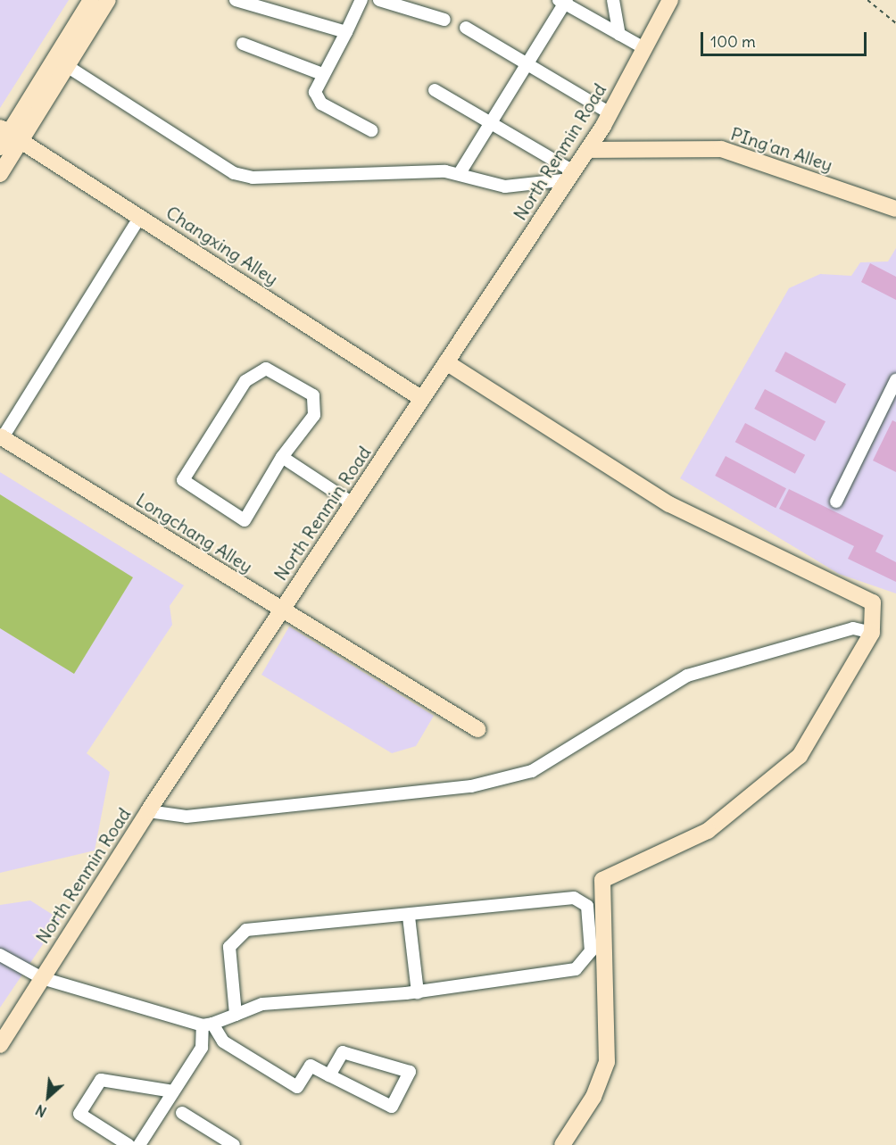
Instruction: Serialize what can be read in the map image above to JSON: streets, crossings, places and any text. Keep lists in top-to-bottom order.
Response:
{
  "streets": {
    "street": [
      "PIng'an Alley",
      "North Renmin Road",
      "Changxing Alley",
      "Longchang Alley"
    ]
  },
  "crossings": [
    ["PIng'an Alley", "North Renmin Road"],
    ["North Renmin Road", "Changxing Alley"],
    ["North Renmin Road", "Longchang Alley"]
  ],
  "scale_bar": "100 m",
  "north": "bottom left"
}
